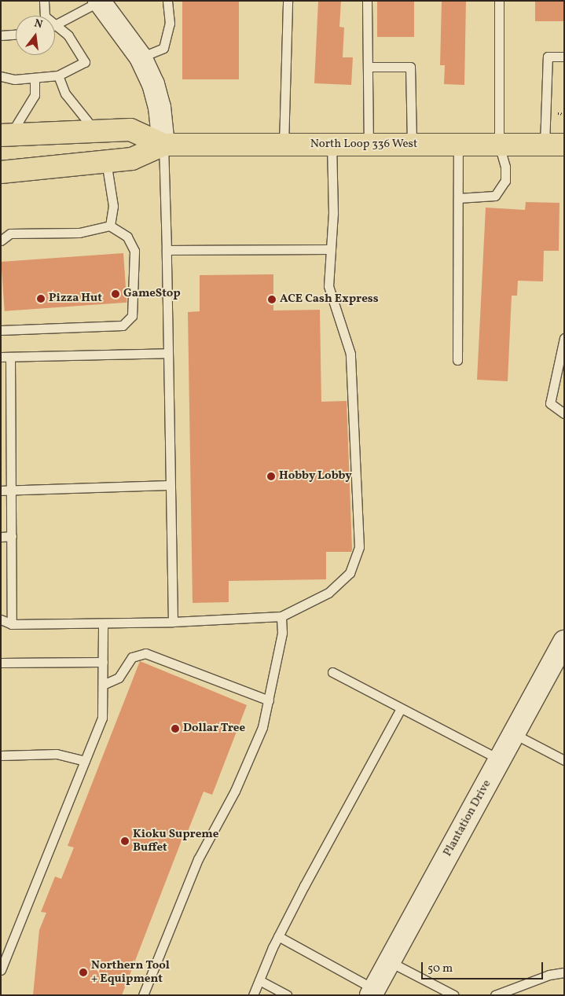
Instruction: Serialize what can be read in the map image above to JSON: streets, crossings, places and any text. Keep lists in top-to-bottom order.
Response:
{
  "streets": {
    "main road": ["North Loop 336 West"],
    "street": ["Plantation Drive"]
  },
  "places": [
    "GameStop",
    "Pizza Hut",
    "ACE Cash Express",
    "Hobby Lobby",
    "Dollar Tree",
    "Kioku Supreme Buffet",
    "Northern Tool + Equipment"
  ],
  "scale_bar": "50 m",
  "north": "top"
}
